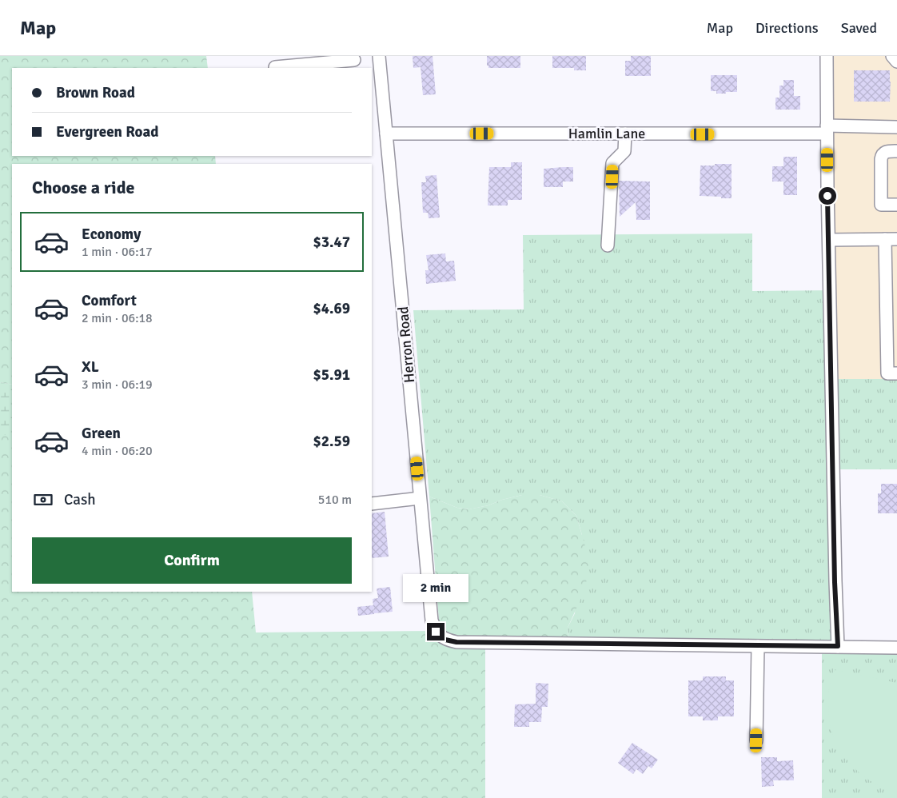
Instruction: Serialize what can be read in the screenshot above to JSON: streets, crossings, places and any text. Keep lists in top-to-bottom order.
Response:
{
  "streets": {
    "street": ["Hamlin Lane", "Herron Road"]
  },
  "crossings": [
    ["Hamlin Lane", "Herron Road"]
  ],
  "page": {
    "header": "Map",
    "nav": ["Map", "Directions", "Saved"],
    "banner": ["Brown Road", "Evergreen Road"],
    "heading": "Choose a ride",
    "list": [
      {
        "name": "Economy",
        "note": "1 min · 06:17",
        "value": "$3.47"
      },
      {
        "name": "Comfort",
        "note": "2 min · 06:18",
        "value": "$4.69"
      },
      {
        "name": "XL",
        "note": "3 min · 06:19",
        "value": "$5.91"
      },
      {
        "name": "Green",
        "note": "4 min · 06:20",
        "value": "$2.59"
      }
    ],
    "pay": ["Cash", "510 m"],
    "buttons": "Confirm",
    "bubble": "2 min"
  }
}
